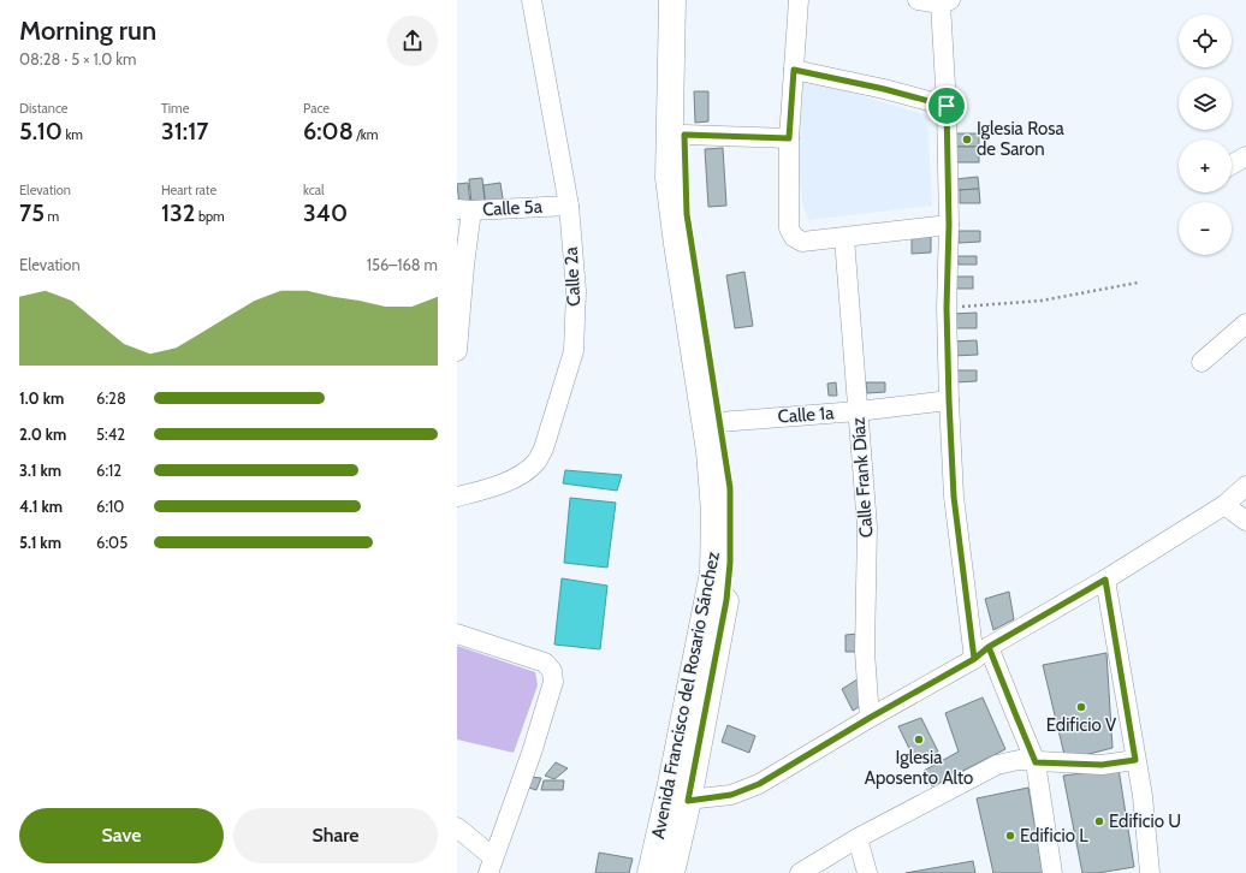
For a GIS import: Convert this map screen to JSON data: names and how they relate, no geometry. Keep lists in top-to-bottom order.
{
  "streets": {
    "main road": ["Avenida Francisco del Rosario Sánchez"],
    "street": [
      "Calle 5a",
      "Calle 2a",
      "Calle 1a",
      "Calle Frank Díaz"
    ]
  },
  "crossings": [
    ["Calle 5a", "Calle 2a"],
    ["Calle 1a", "Calle Frank Díaz"],
    ["Calle 1a", "Avenida Francisco del Rosario Sánchez"]
  ],
  "places": [
    "Iglesia Rosa de Saron",
    "Edificio V",
    "Iglesia Aposento Alto",
    "Edificio U",
    "Edificio L"
  ],
  "page": {
    "heading": ["Morning run", "08:28 · 5 × 1.0 km"],
    "map_buttons": ["+", "−"],
    "stats": [
      ["Distance", "5.10 km"],
      ["Time", "31:17"],
      ["Pace", "6:08 /km"],
      ["Elevation", "75 m"],
      ["Heart rate", "132 bpm"],
      ["kcal", "340"]
    ],
    "chart": ["Elevation", "156–168 m"],
    "list": [
      {
        "name": "1.0 km",
        "note": "6:28"
      },
      {
        "name": "2.0 km",
        "note": "5:42"
      },
      {
        "name": "3.1 km",
        "note": "6:12"
      },
      {
        "name": "4.1 km",
        "note": "6:10"
      },
      {
        "name": "5.1 km",
        "note": "6:05"
      }
    ],
    "buttons": ["Save", "Share"]
  }
}
